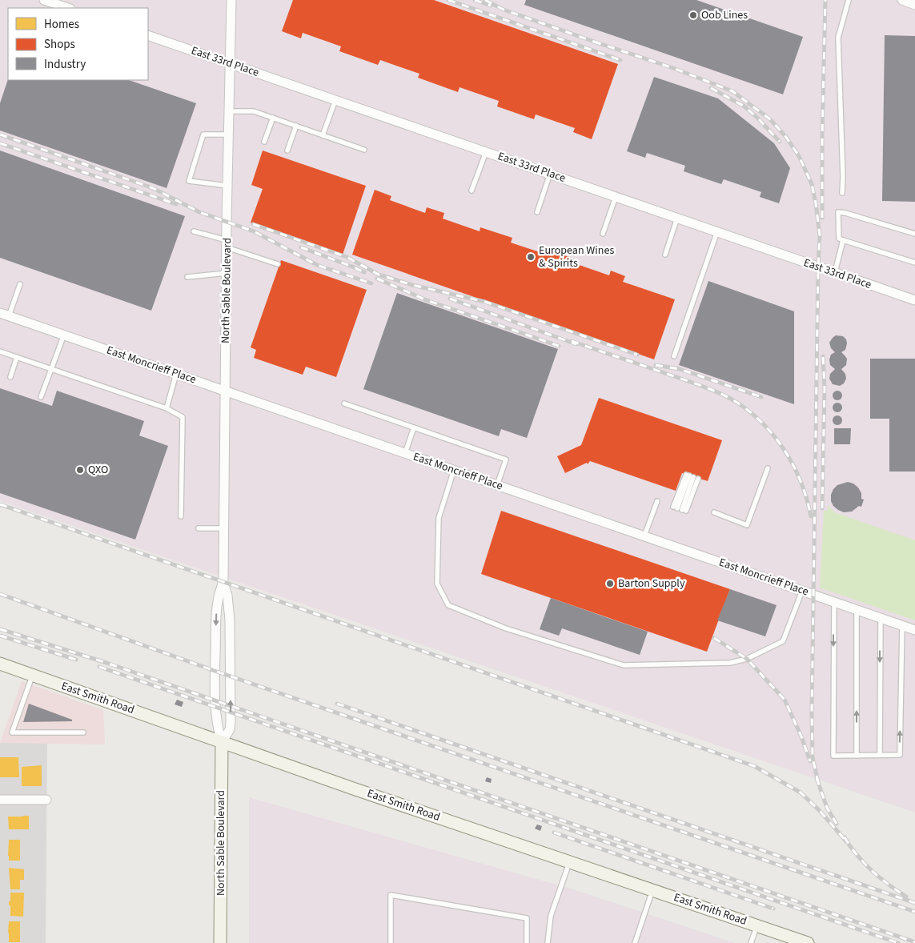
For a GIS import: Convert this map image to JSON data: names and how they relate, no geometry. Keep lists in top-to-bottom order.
{
  "streets": {
    "street": [
      "East 33rd Place",
      "North Sable Boulevard",
      "East Moncrieff Place",
      "East Smith Road"
    ]
  },
  "crossings": [
    ["East 33rd Place", "North Sable Boulevard"],
    ["North Sable Boulevard", "East Moncrieff Place"],
    ["North Sable Boulevard", "East Smith Road"]
  ],
  "places": [
    "Oob Lines",
    "European Wines & Spirits",
    "QXO",
    "Barton Supply"
  ],
  "legend": ["Homes", "Shops", "Industry"]
}
